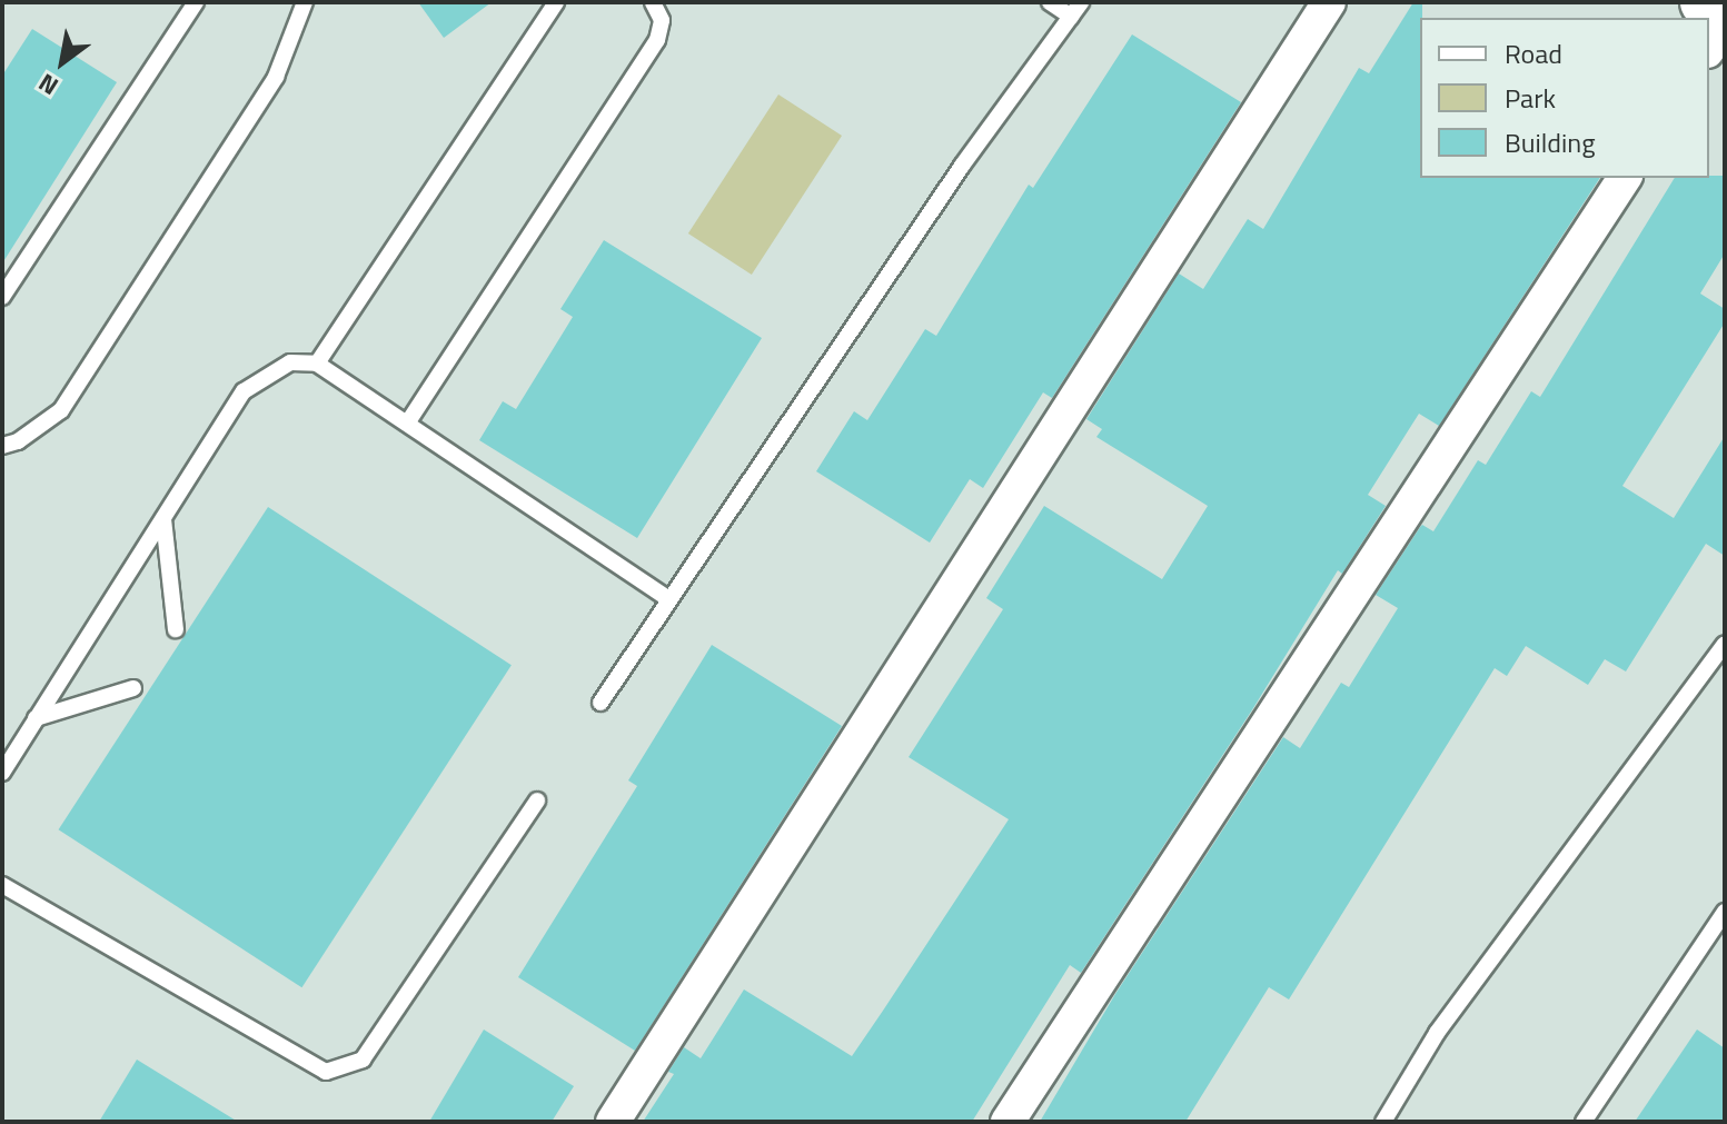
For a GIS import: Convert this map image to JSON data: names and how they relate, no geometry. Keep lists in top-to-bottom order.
{
  "legend": ["Road", "Park", "Building"],
  "north": "bottom left"
}
